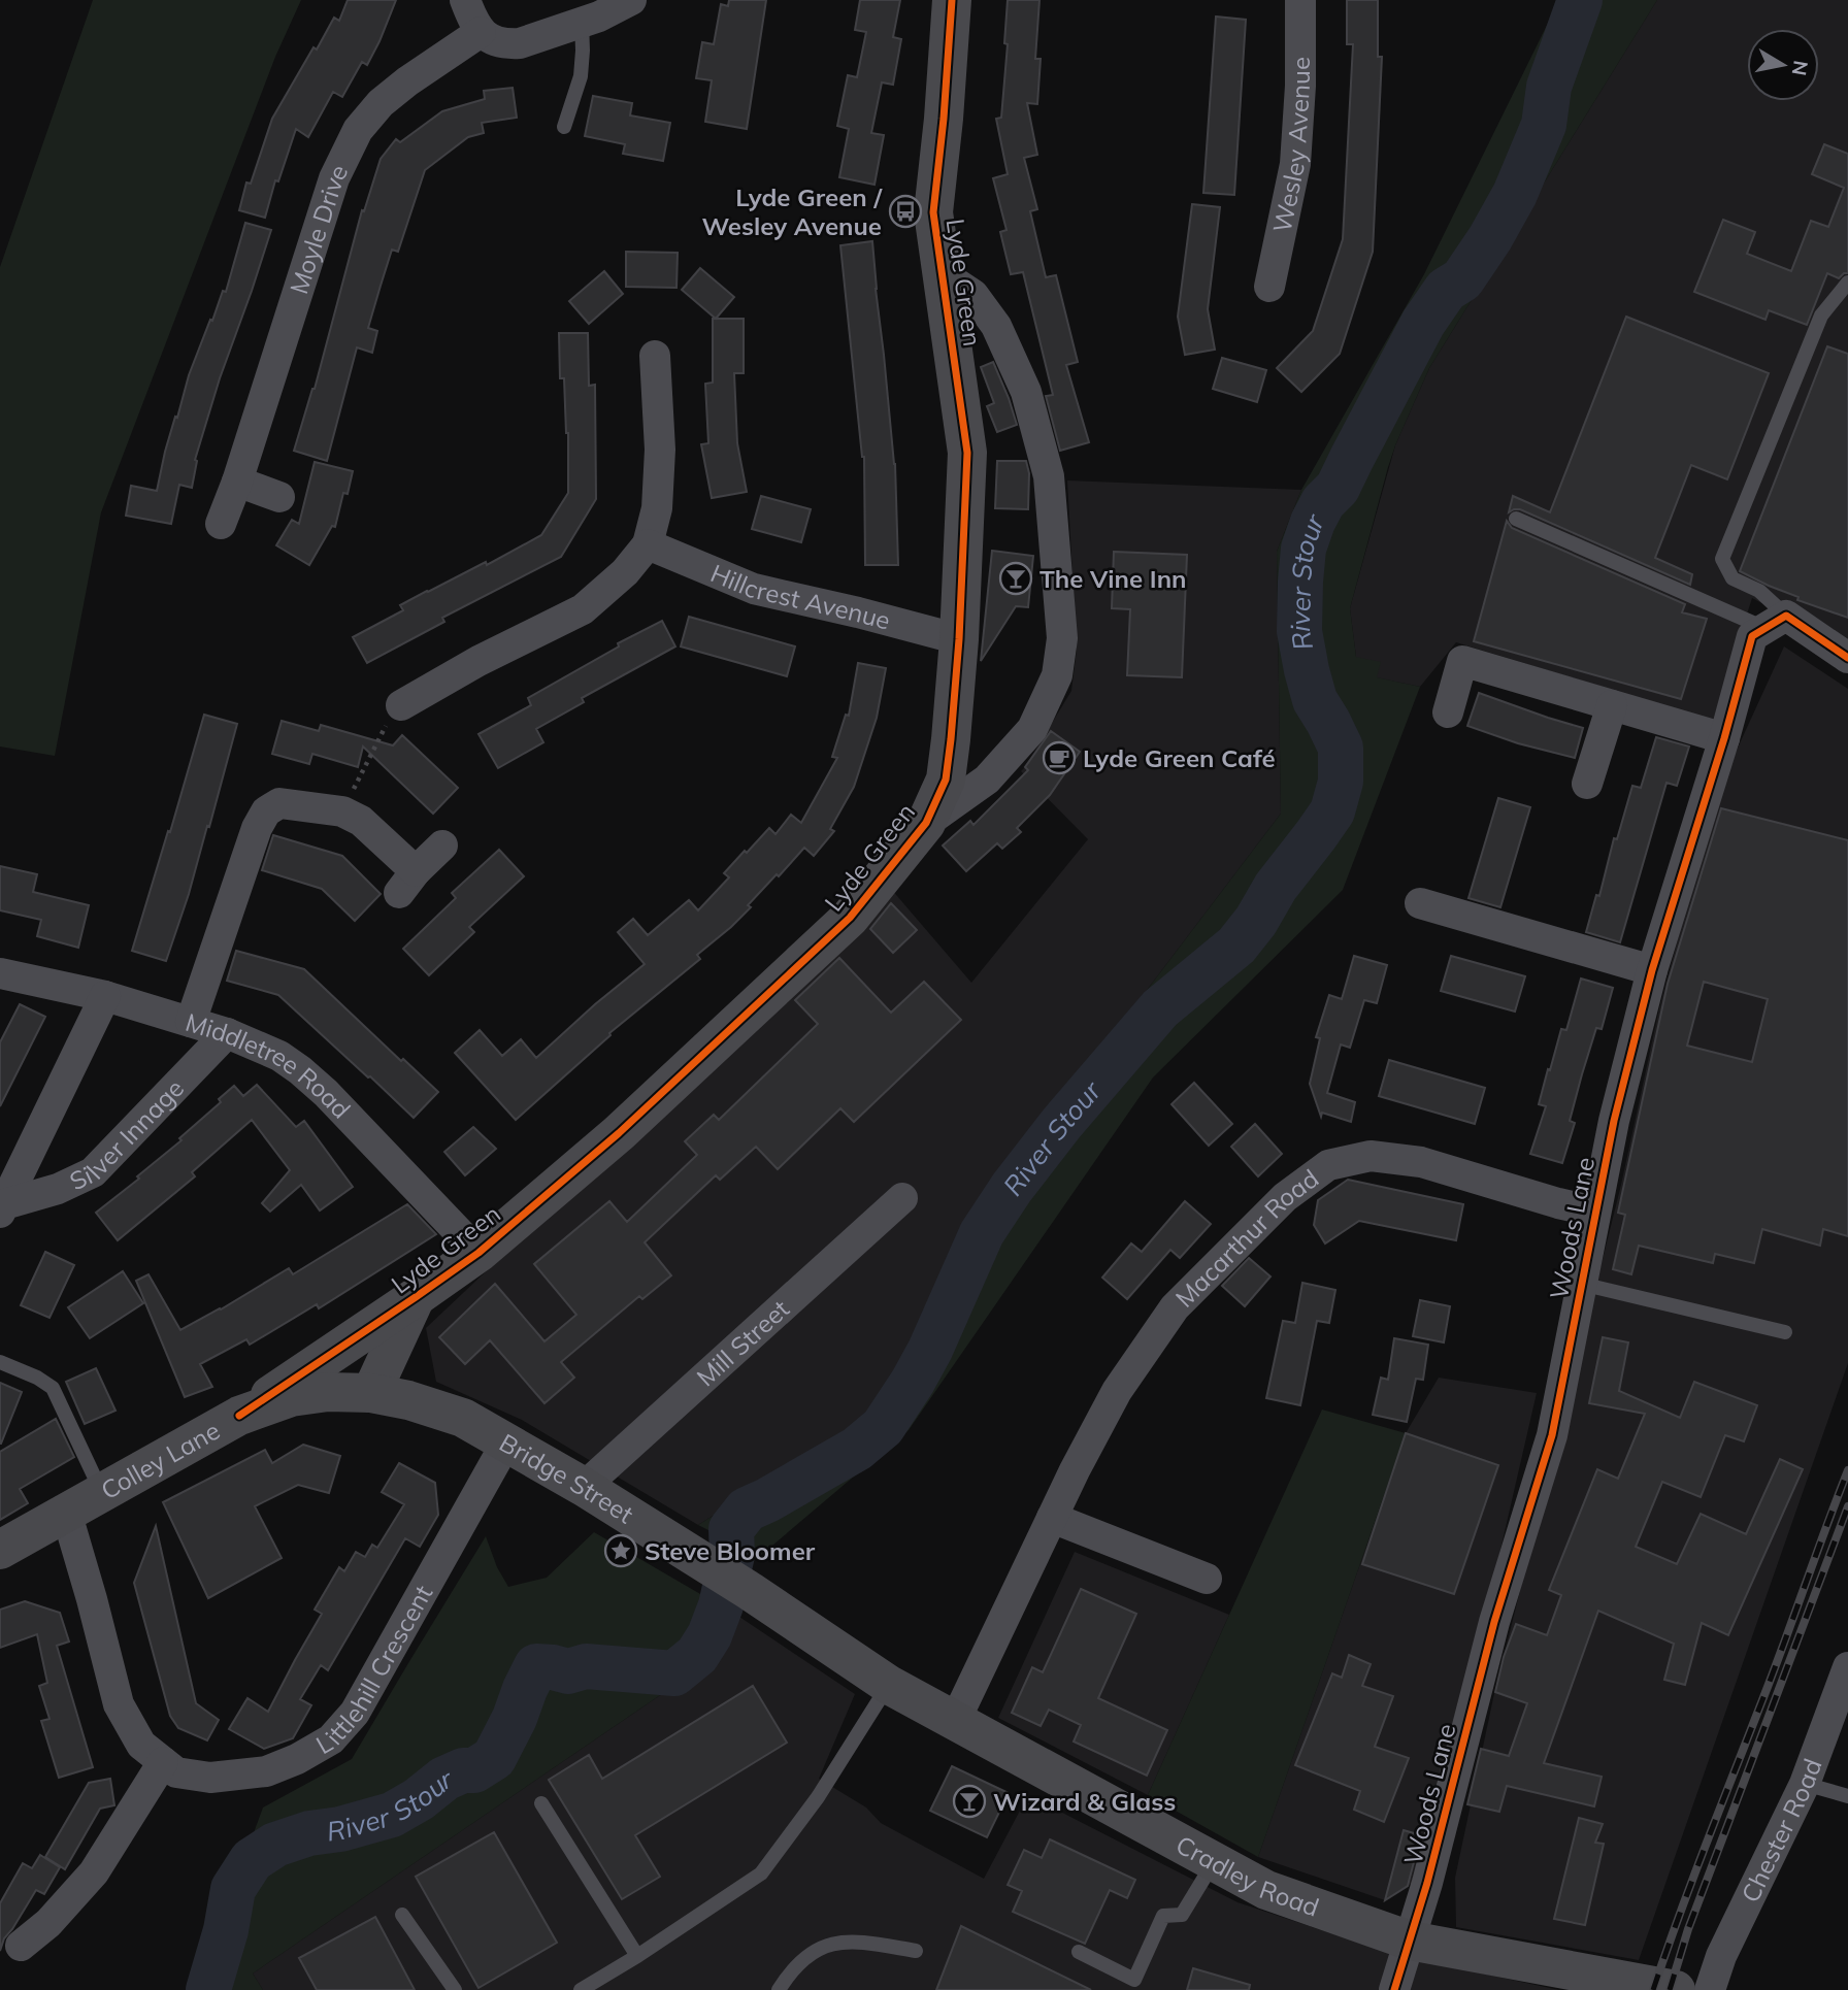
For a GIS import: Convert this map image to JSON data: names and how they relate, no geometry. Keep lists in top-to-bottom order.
{
  "streets": {
    "main road": [
      "Lyde Green",
      "Colley Lane",
      "Bridge Street",
      "Cradley Road"
    ],
    "street": [
      "Wesley Avenue",
      "Moyle Drive",
      "Hillcrest Avenue",
      "Middletree Road",
      "Silver Innage",
      "Woods Lane",
      "Macarthur Road",
      "Mill Street",
      "Littlehill Crescent",
      "Chester Road"
    ]
  },
  "crossings": [
    ["Lyde Green", "Hillcrest Avenue"],
    ["Lyde Green", "Middletree Road"],
    ["Lyde Green", "Colley Lane"],
    ["Lyde Green", "Bridge Street"],
    ["Middletree Road", "Silver Innage"],
    ["Woods Lane", "Macarthur Road"],
    ["Woods Lane", "Cradley Road"],
    ["Macarthur Road", "Cradley Road"],
    ["Mill Street", "Bridge Street"],
    ["Colley Lane", "Bridge Street"],
    ["Colley Lane", "Littlehill Crescent"],
    ["Bridge Street", "Littlehill Crescent"],
    ["Bridge Street", "Cradley Road"]
  ],
  "water": ["River Stour"],
  "places": {
    "bus stop": ["Lyde Green / Wesley Avenue"],
    "bar": ["The Vine Inn", "Wizard & Glass"],
    "cafe": ["Lyde Green Café"],
    "place": ["Steve Bloomer"]
  },
  "north": "right"
}
